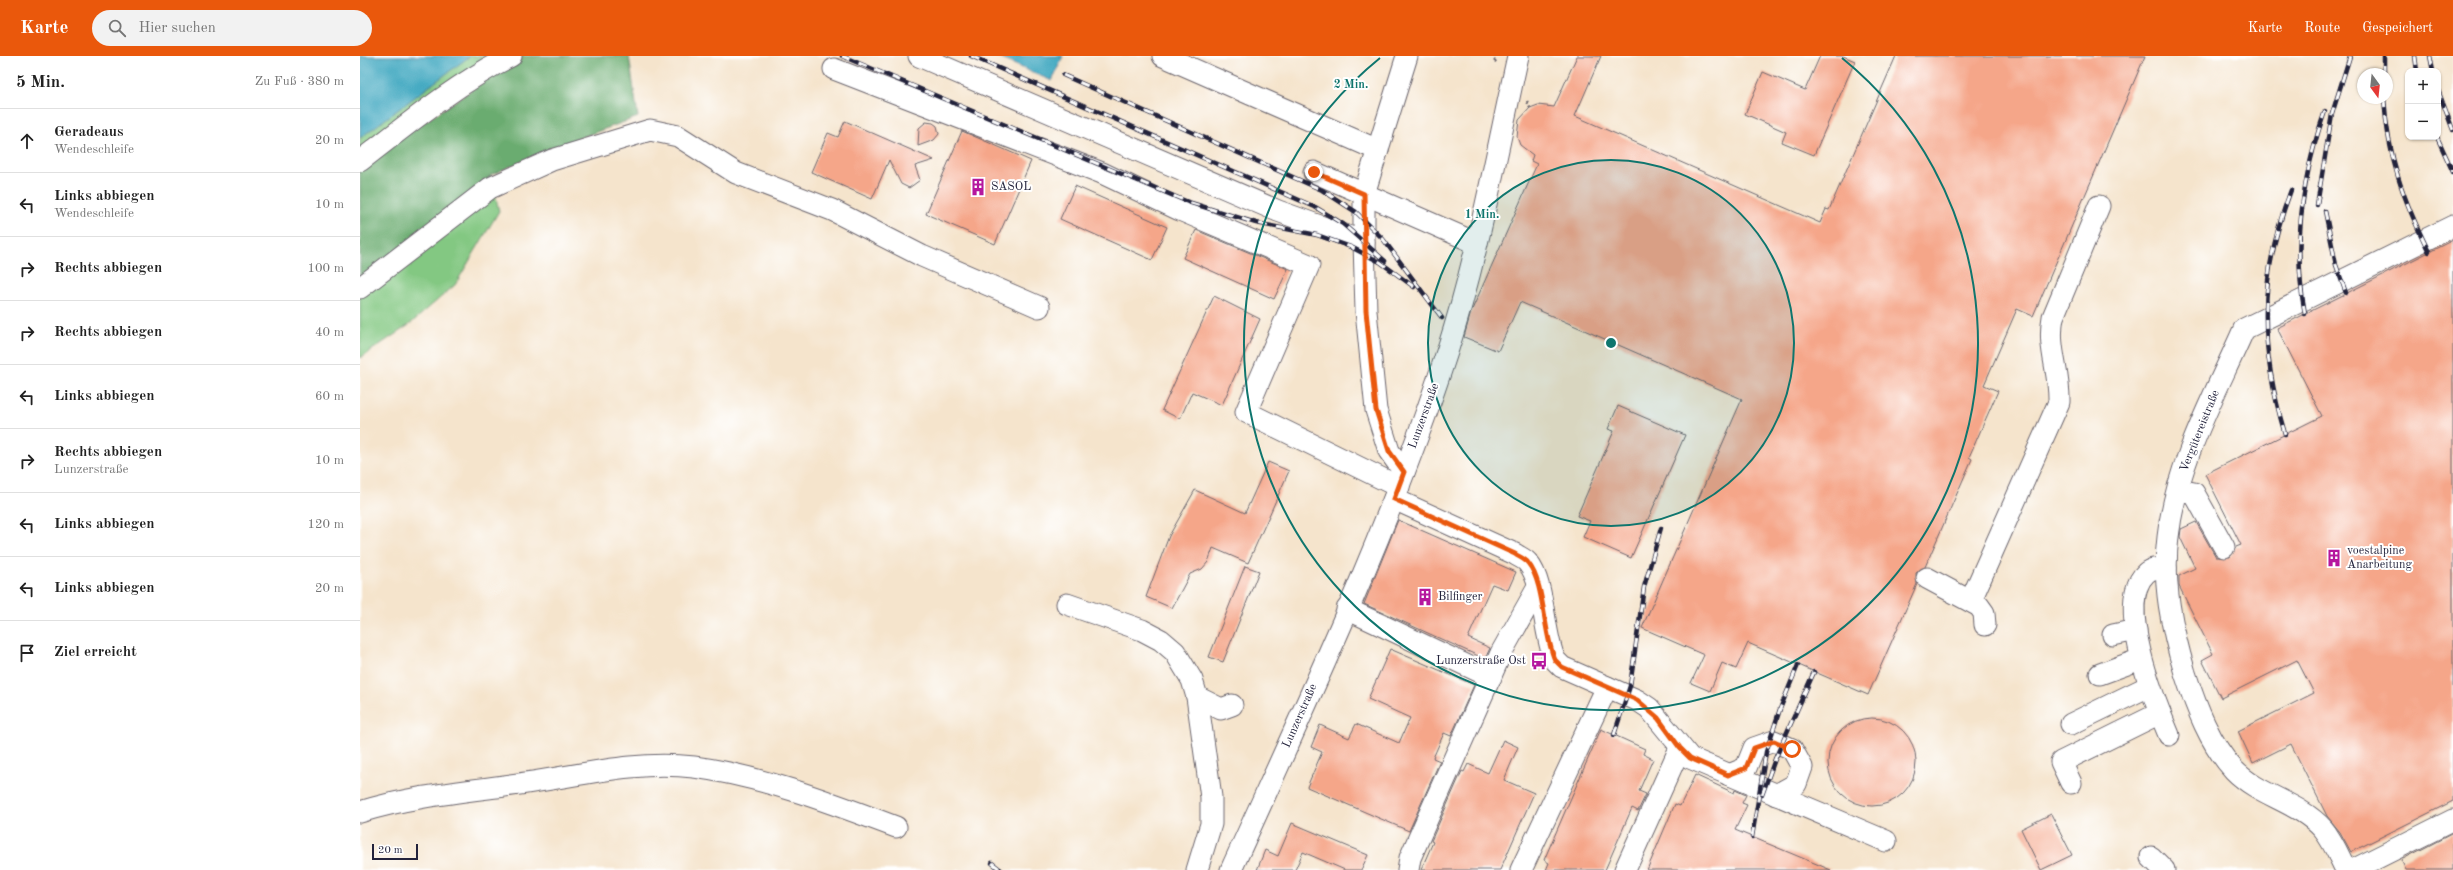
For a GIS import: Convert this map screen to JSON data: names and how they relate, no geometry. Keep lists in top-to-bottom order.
{
  "streets": {
    "street": ["Lunzerstraße", "Vergütereistraße"]
  },
  "places": {
    "building": ["SASOL", "voestalpine Anarbeitung", "Bilfinger"],
    "bus stop": ["Lunzerstraße Ost"]
  },
  "scale_bar": "20 m",
  "north": "bottom",
  "page": {
    "header": "Karte",
    "search": "Hier suchen",
    "nav": ["Karte", "Route", "Gespeichert"],
    "heading": ["5 Min.", "Zu Fuß · 380 m"],
    "map_buttons": ["+", "−"],
    "list": [
      ["Geradeaus", "Wendeschleife", "20 m"],
      ["Links abbiegen", "Wendeschleife", "10 m"],
      ["Rechts abbiegen", "100 m"],
      ["Rechts abbiegen", "40 m"],
      ["Links abbiegen", "60 m"],
      ["Rechts abbiegen", "Lunzerstraße", "10 m"],
      ["Links abbiegen", "120 m"],
      ["Links abbiegen", "20 m"],
      "Ziel erreicht"
    ],
    "scale": "20 m"
  },
  "rings": ["2 Min.", "1 Min."]
}
